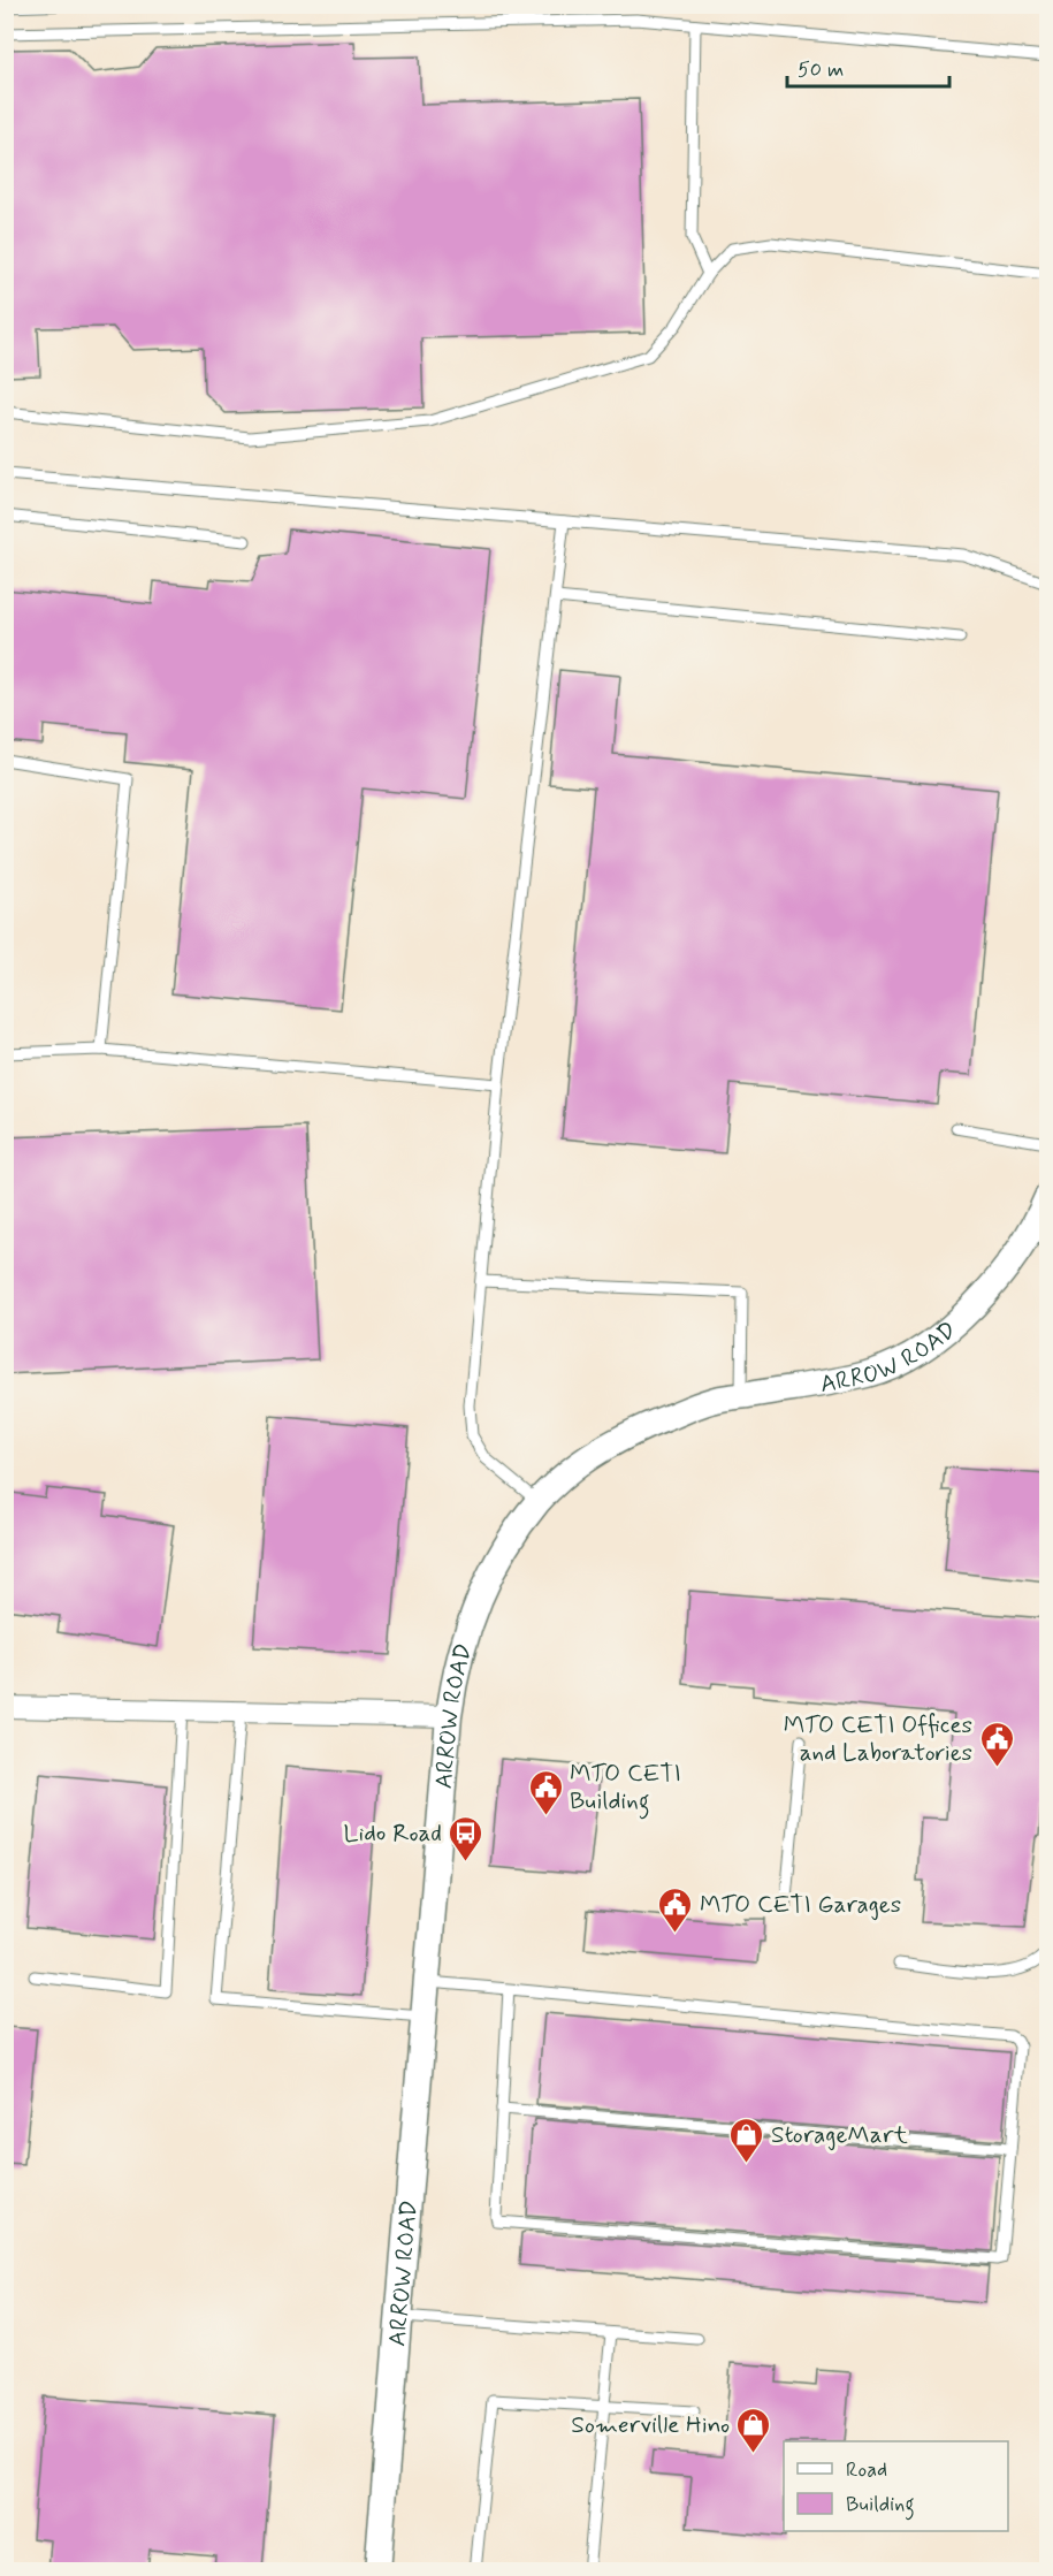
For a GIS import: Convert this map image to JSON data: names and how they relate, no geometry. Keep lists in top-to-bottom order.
{
  "streets": {
    "street": ["ARROW ROAD"]
  },
  "places": {
    "public building": ["MTO CETI Offices and Laboratories", "MTO CETI Building", "MTO CETI Garages"],
    "bus stop": ["Lido Road"],
    "shop": ["StorageMart", "Somerville Hino"]
  },
  "legend": ["Road", "Building"],
  "scale_bar": "50 m"
}
